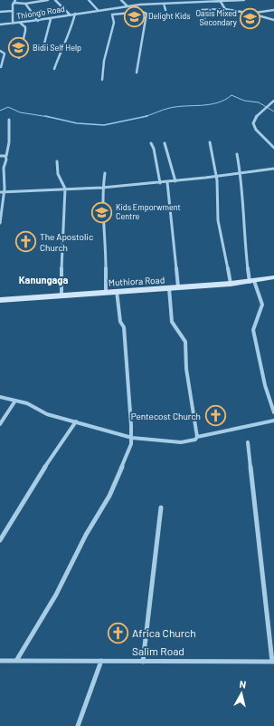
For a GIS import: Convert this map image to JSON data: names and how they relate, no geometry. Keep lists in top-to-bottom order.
{
  "streets": {
    "street": ["Thiong'o Road", "Muthiora Road", "Salim Road"]
  },
  "districts": ["Kanungaga"],
  "places": {
    "school or university": [
      "Delight Kids",
      "Oasis Mixed Secondary",
      "Bidii Self Help",
      "Kids Emporwment Centre"
    ],
    "church": ["The Apostolic Church", "Pentecost Church", "Africa Church"]
  },
  "north": "top"
}
